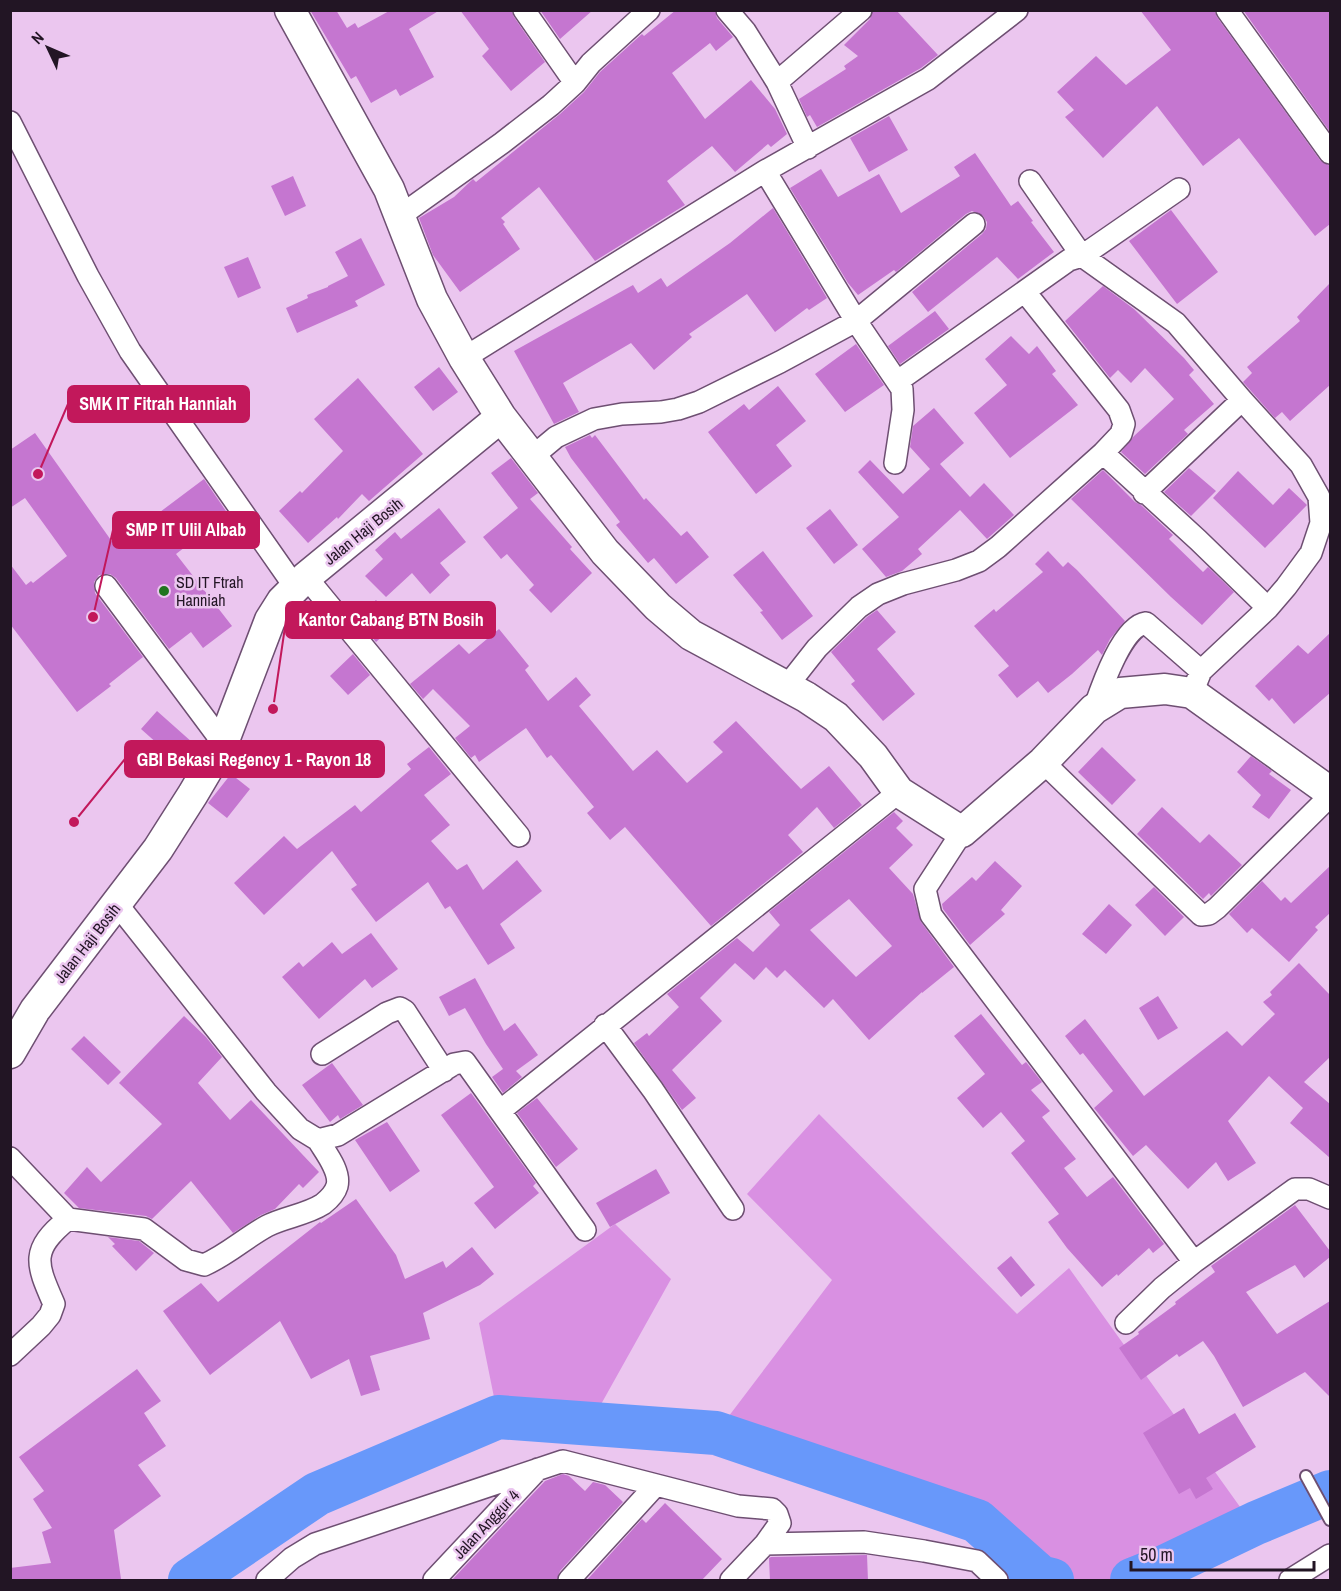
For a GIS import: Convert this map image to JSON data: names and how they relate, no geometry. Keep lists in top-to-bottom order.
{
  "streets": {
    "main road": ["Jalan Haji Bosih"],
    "street": ["Jalan Anggur 4"]
  },
  "places": [
    "SMK IT Fitrah Hanniah",
    "SD IT Ftrah Hanniah",
    "SMP IT Ulil Albab",
    "Kantor Cabang BTN Bosih",
    "GBI Bekasi Regency 1 - Rayon 18"
  ],
  "scale_bar": "50 m",
  "north": "top left"
}
